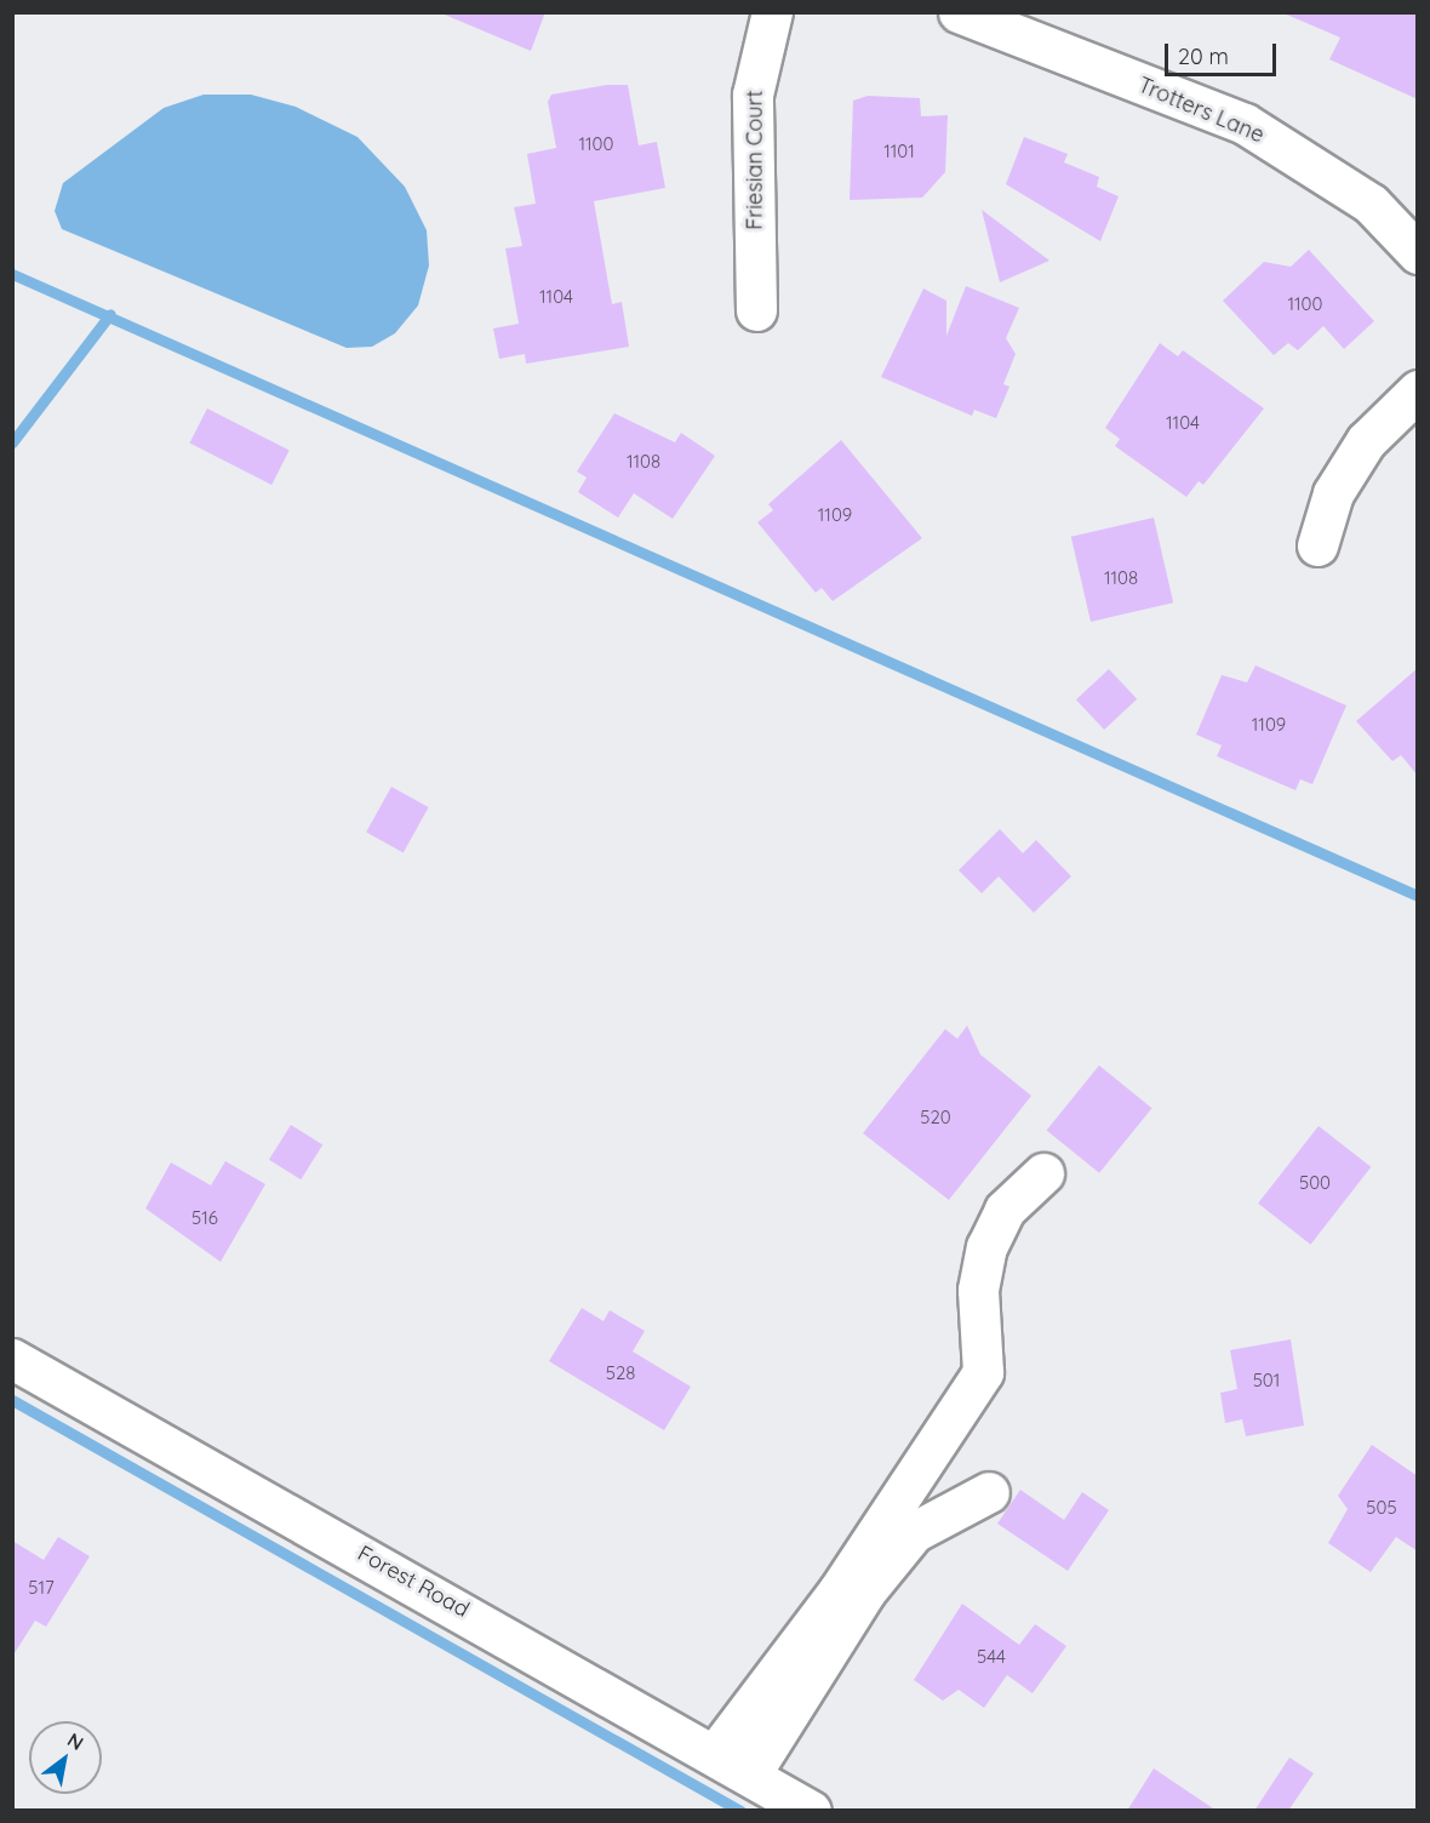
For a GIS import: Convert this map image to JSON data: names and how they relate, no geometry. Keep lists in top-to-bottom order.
{
  "streets": {
    "street": ["Trotters Lane", "Friesian Court", "Forest Road"]
  },
  "house_numbers": [
    "1100",
    "1101",
    "1104",
    "1100",
    "1104",
    "1108",
    "1109",
    "1108",
    "1109",
    "520",
    "500",
    "516",
    "528",
    "501",
    "505",
    "517",
    "544"
  ],
  "scale_bar": "20 m",
  "north": "top right"
}
